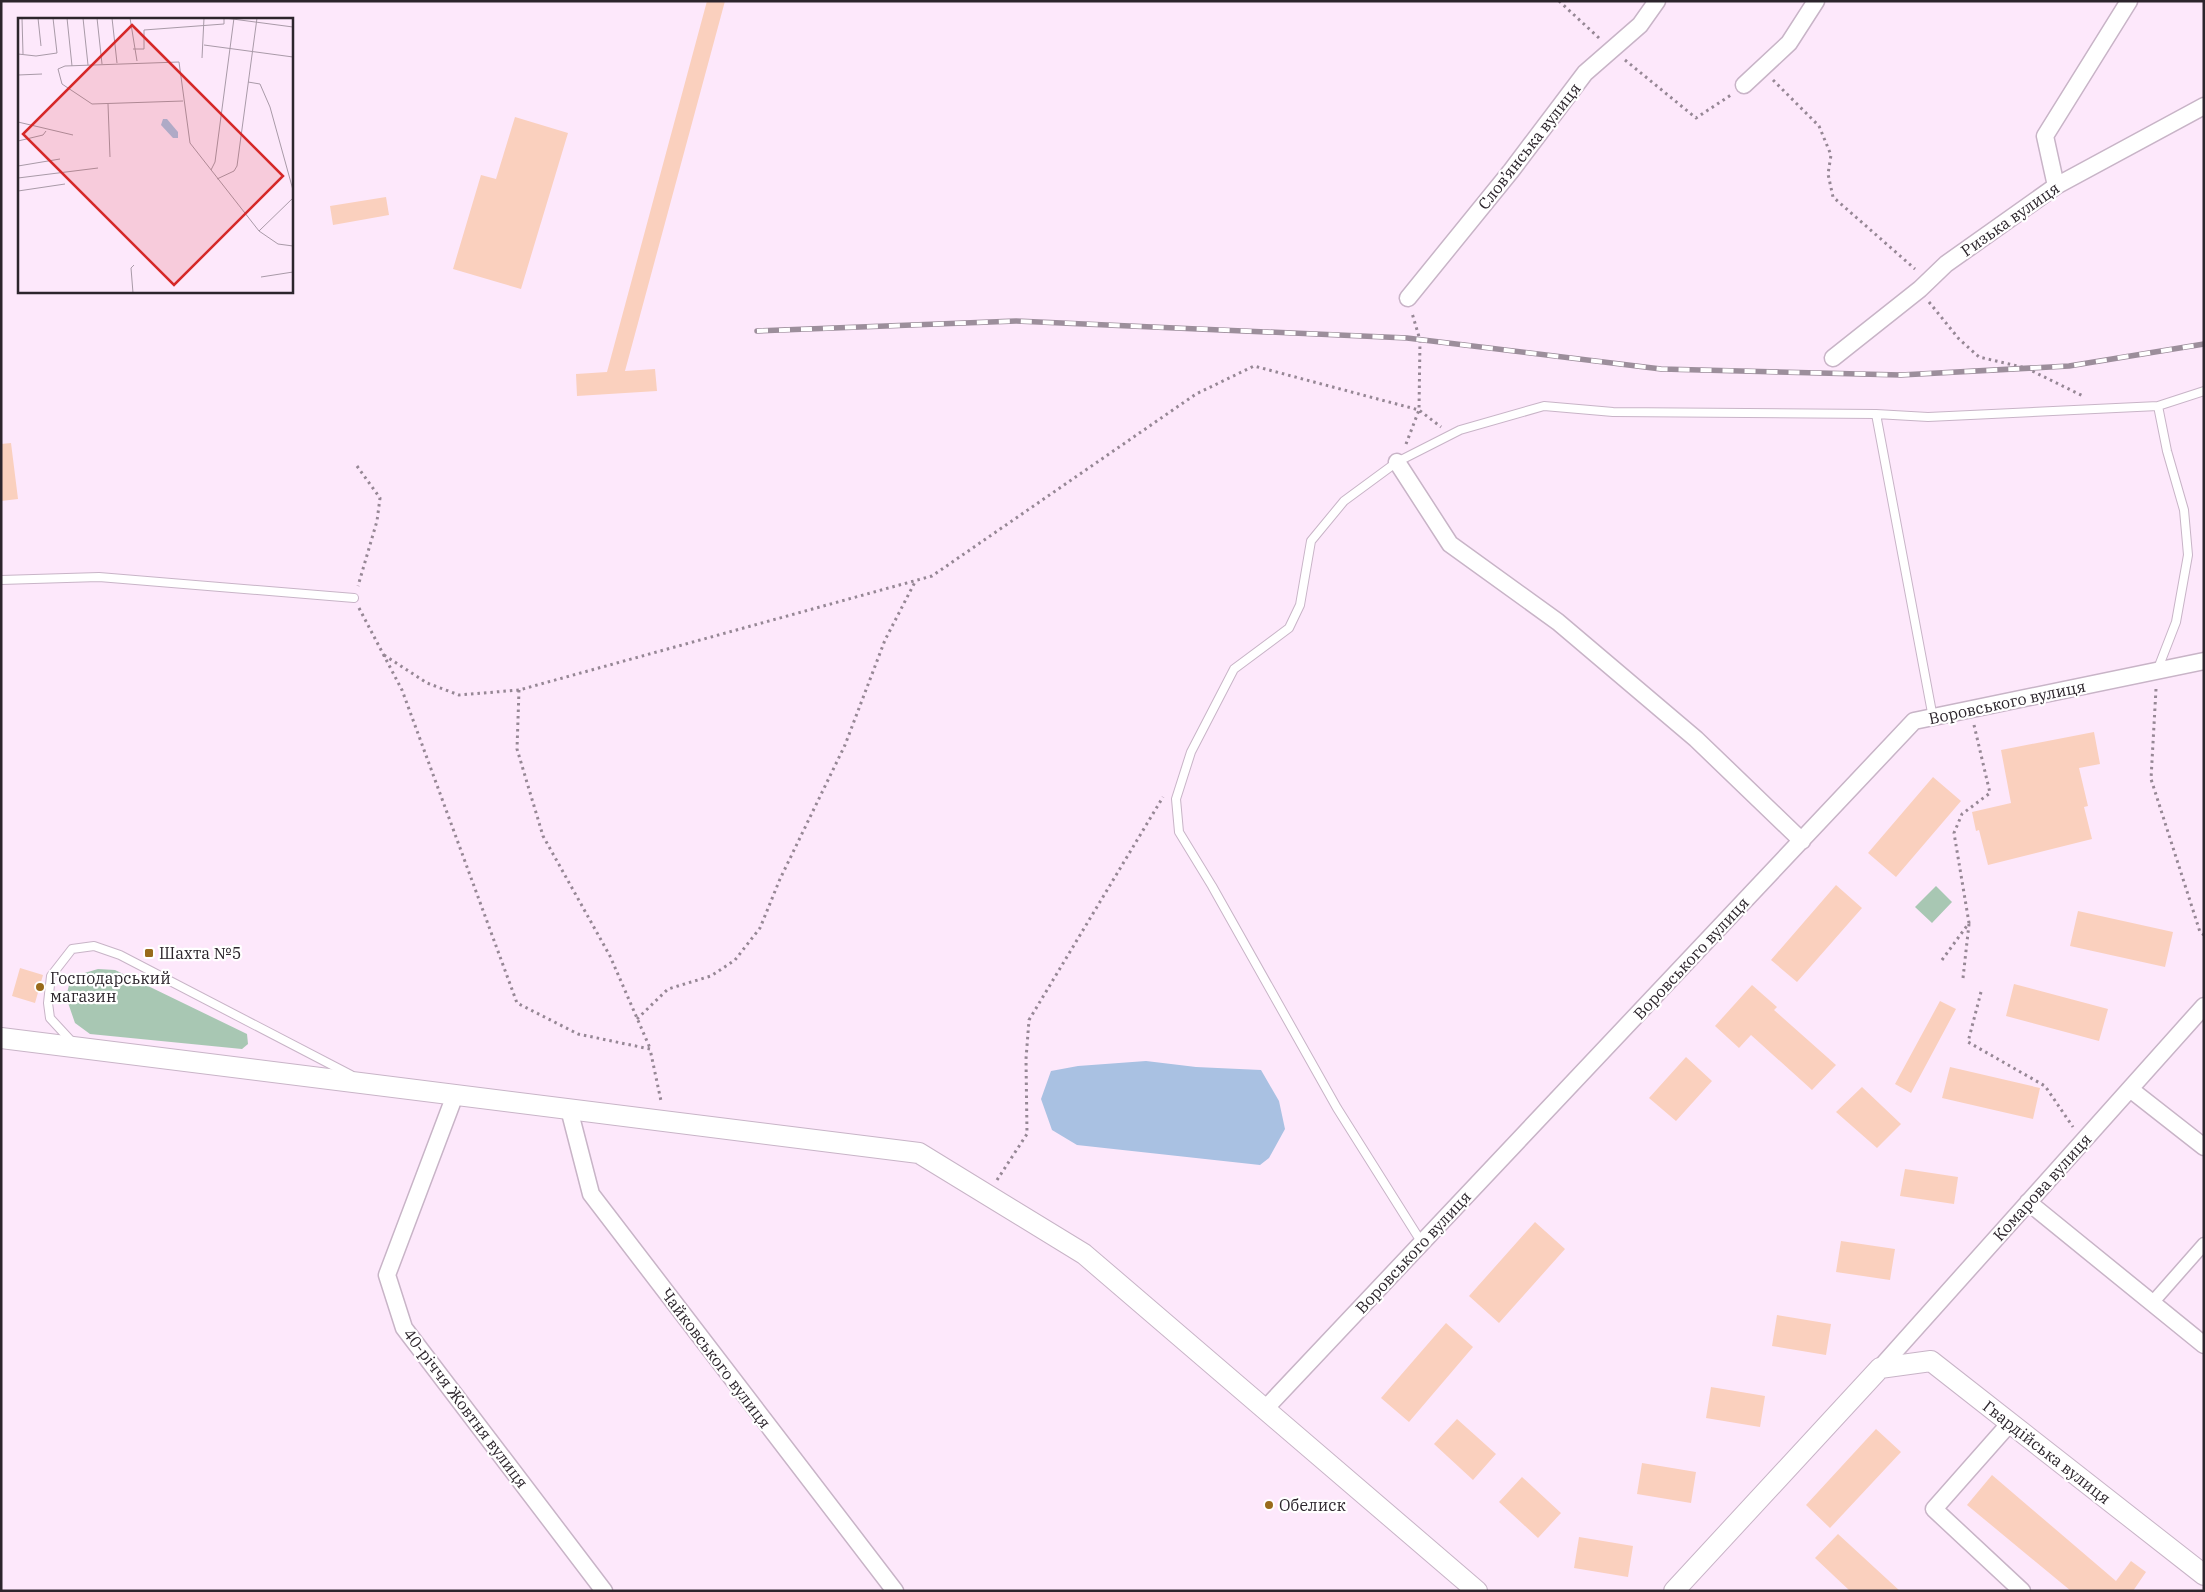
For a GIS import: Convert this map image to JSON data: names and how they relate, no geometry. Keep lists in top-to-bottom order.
{
  "streets": {
    "street": [
      "Слов’янська вулиця",
      "Ризька вулиця",
      "Воровського вулиця",
      "Комарова вулиця",
      "Чайковського вулиця",
      "40-річчя Жовтня вулиця",
      "Гвардійська вулиця"
    ]
  },
  "crossings": [
    ["Комарова вулиця", "Гвардійська вулиця"]
  ],
  "places": {
    "transit": ["Шахта №5"],
    "other": ["Господарський магазин", "Обелиск"]
  }
}
